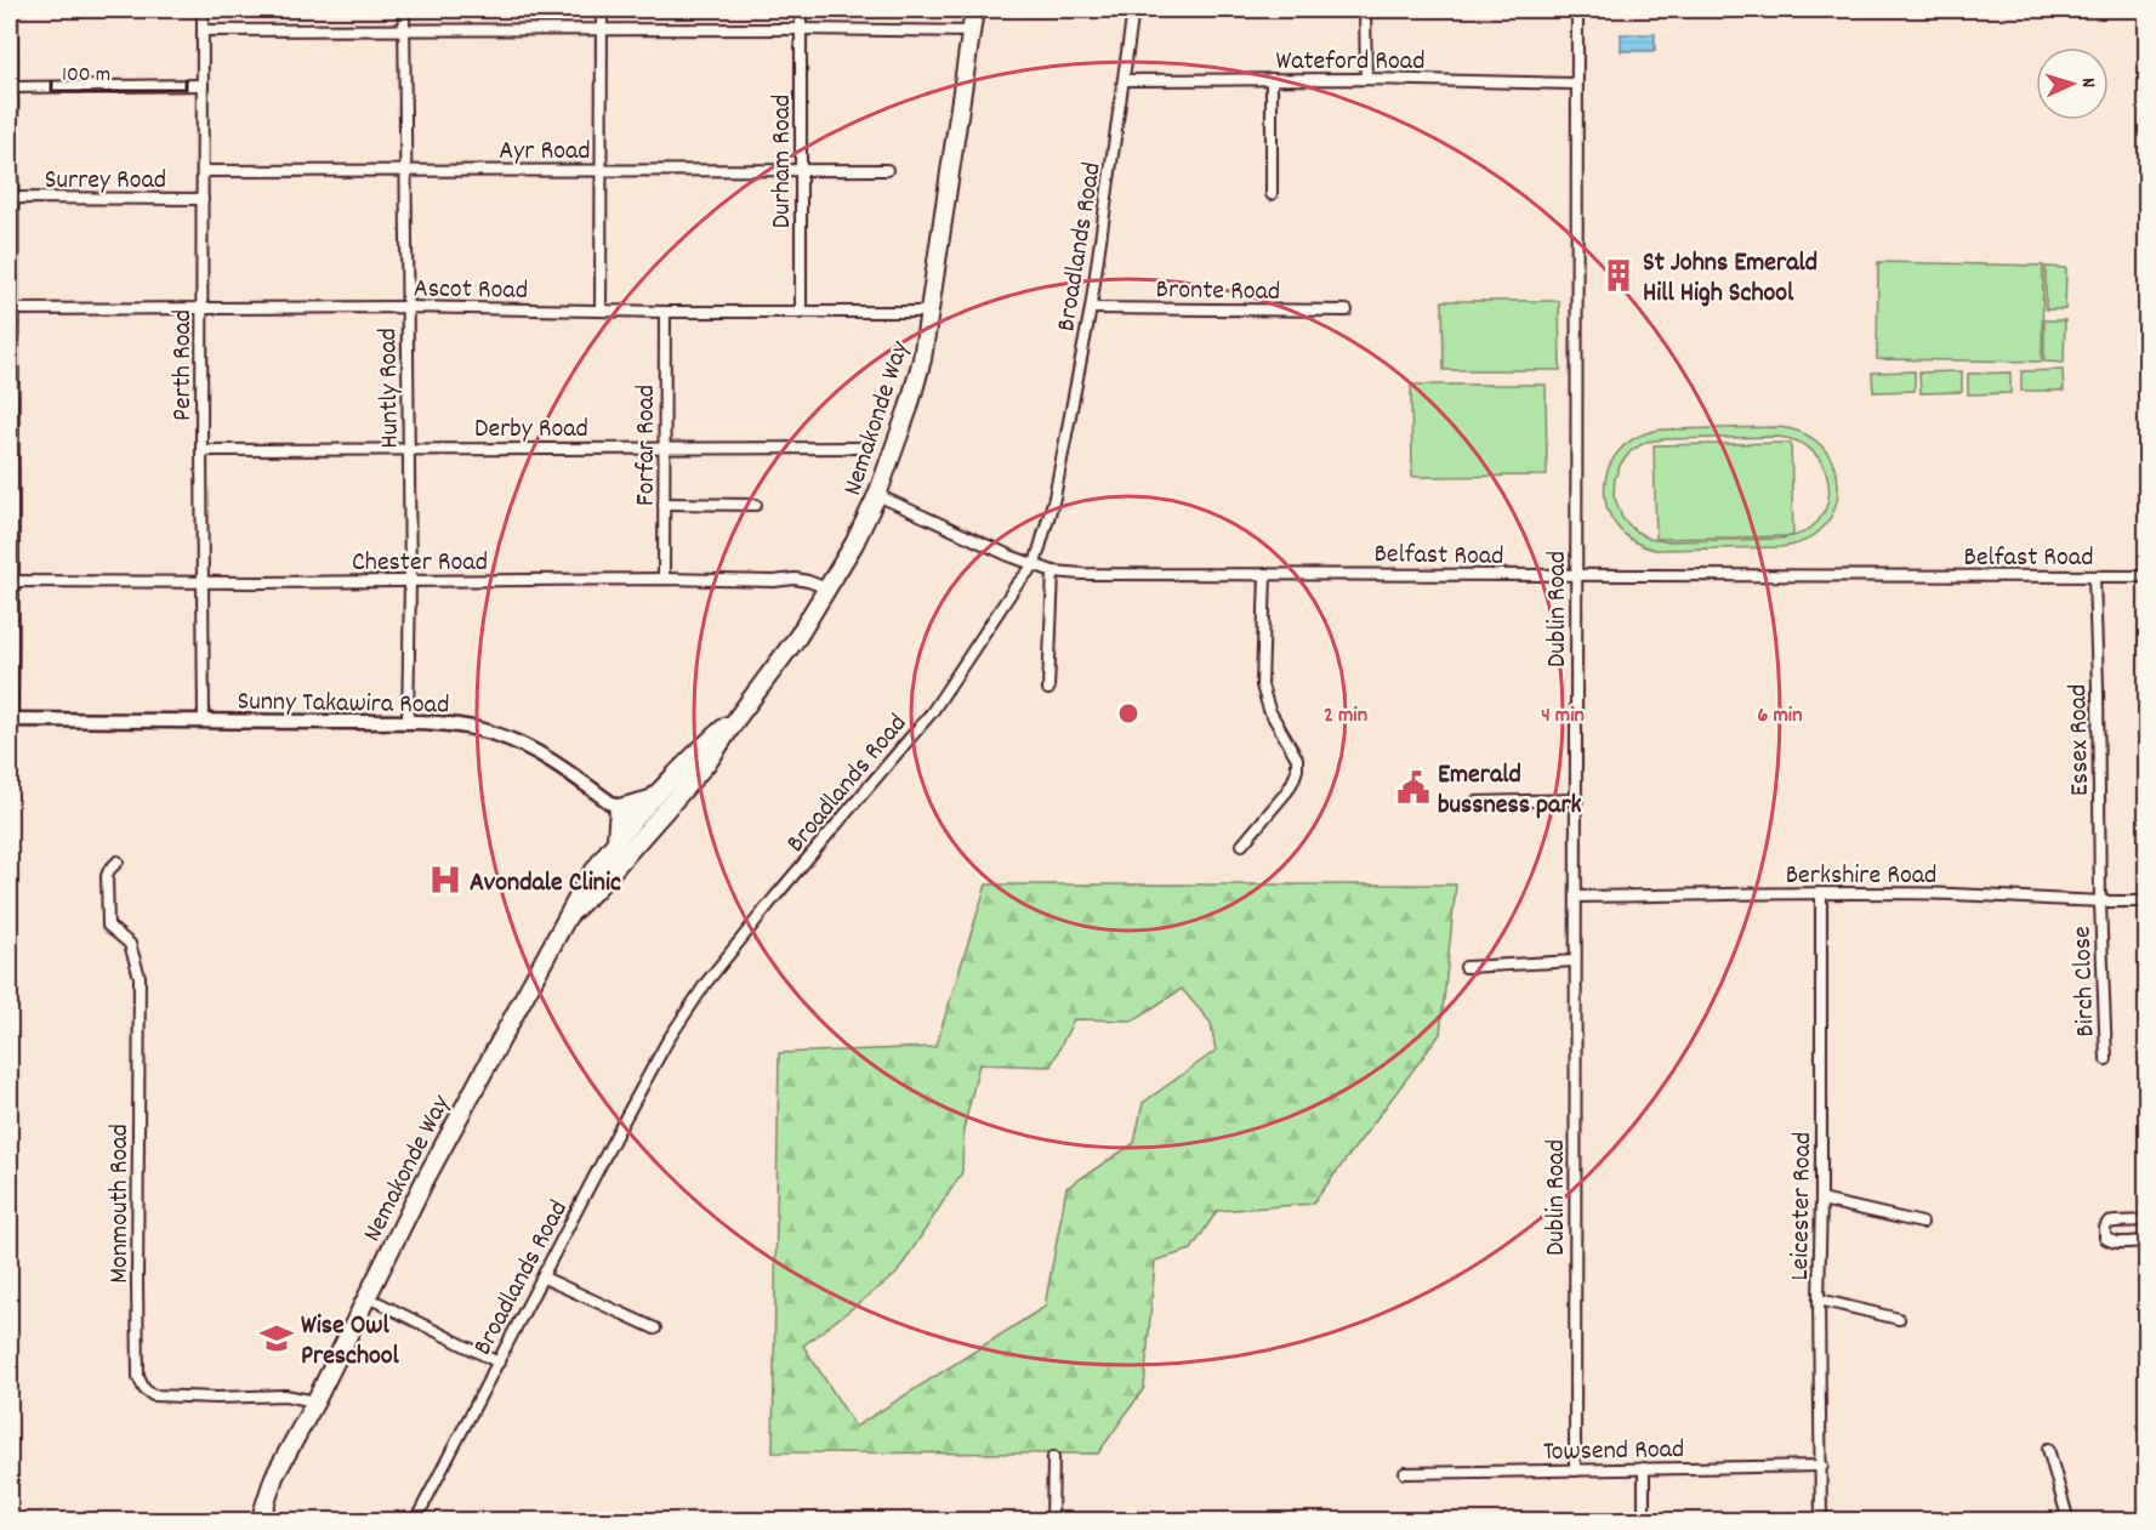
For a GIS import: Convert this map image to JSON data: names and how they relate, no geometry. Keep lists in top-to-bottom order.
{
  "streets": {
    "highway": ["Nemakonde Way"],
    "main road": ["Sunny Takawira Road"],
    "street": [
      "Wateford Road",
      "Ayr Road",
      "Durham Road",
      "Surrey Road",
      "Broadlands Road",
      "Ascot Road",
      "Bronte Road",
      "Perth Road",
      "Huntly Road",
      "Derby Road",
      "Forfar Road",
      "Belfast Road",
      "Chester Road",
      "Dublin Road",
      "Essex Road",
      "Berkshire Road",
      "Birch Close",
      "Monmouth Road",
      "Leicester Road",
      "Towsend Road"
    ]
  },
  "crossings": [
    ["Wateford Road", "Broadlands Road"],
    ["Wateford Road", "Dublin Road"],
    ["Ayr Road", "Durham Road"],
    ["Ayr Road", "Perth Road"],
    ["Ayr Road", "Huntly Road"],
    ["Durham Road", "Ascot Road"],
    ["Surrey Road", "Perth Road"],
    ["Broadlands Road", "Bronte Road"],
    ["Broadlands Road", "Belfast Road"],
    ["Ascot Road", "Perth Road"],
    ["Ascot Road", "Huntly Road"],
    ["Ascot Road", "Nemakonde Way"],
    ["Ascot Road", "Forfar Road"],
    ["Perth Road", "Derby Road"],
    ["Perth Road", "Chester Road"],
    ["Perth Road", "Sunny Takawira Road"],
    ["Huntly Road", "Derby Road"],
    ["Huntly Road", "Chester Road"],
    ["Huntly Road", "Sunny Takawira Road"],
    ["Nemakonde Way", "Belfast Road"],
    ["Nemakonde Way", "Chester Road"],
    ["Nemakonde Way", "Sunny Takawira Road"],
    ["Nemakonde Way", "Monmouth Road"],
    ["Derby Road", "Forfar Road"],
    ["Forfar Road", "Chester Road"],
    ["Belfast Road", "Dublin Road"],
    ["Belfast Road", "Essex Road"],
    ["Dublin Road", "Berkshire Road"],
    ["Dublin Road", "Towsend Road"],
    ["Essex Road", "Berkshire Road"],
    ["Essex Road", "Birch Close"],
    ["Berkshire Road", "Birch Close"],
    ["Berkshire Road", "Leicester Road"],
    ["Leicester Road", "Towsend Road"]
  ],
  "places": {
    "building": ["St Johns Emerald Hill High School"],
    "public building": ["Emerald bussness park"],
    "hospital": ["Avondale Clinic"],
    "school or university": ["Wise Owl Preschool"]
  },
  "scale_bar": "100 m",
  "north": "right",
  "rings": ["2 min", "4 min", "6 min"]
}
